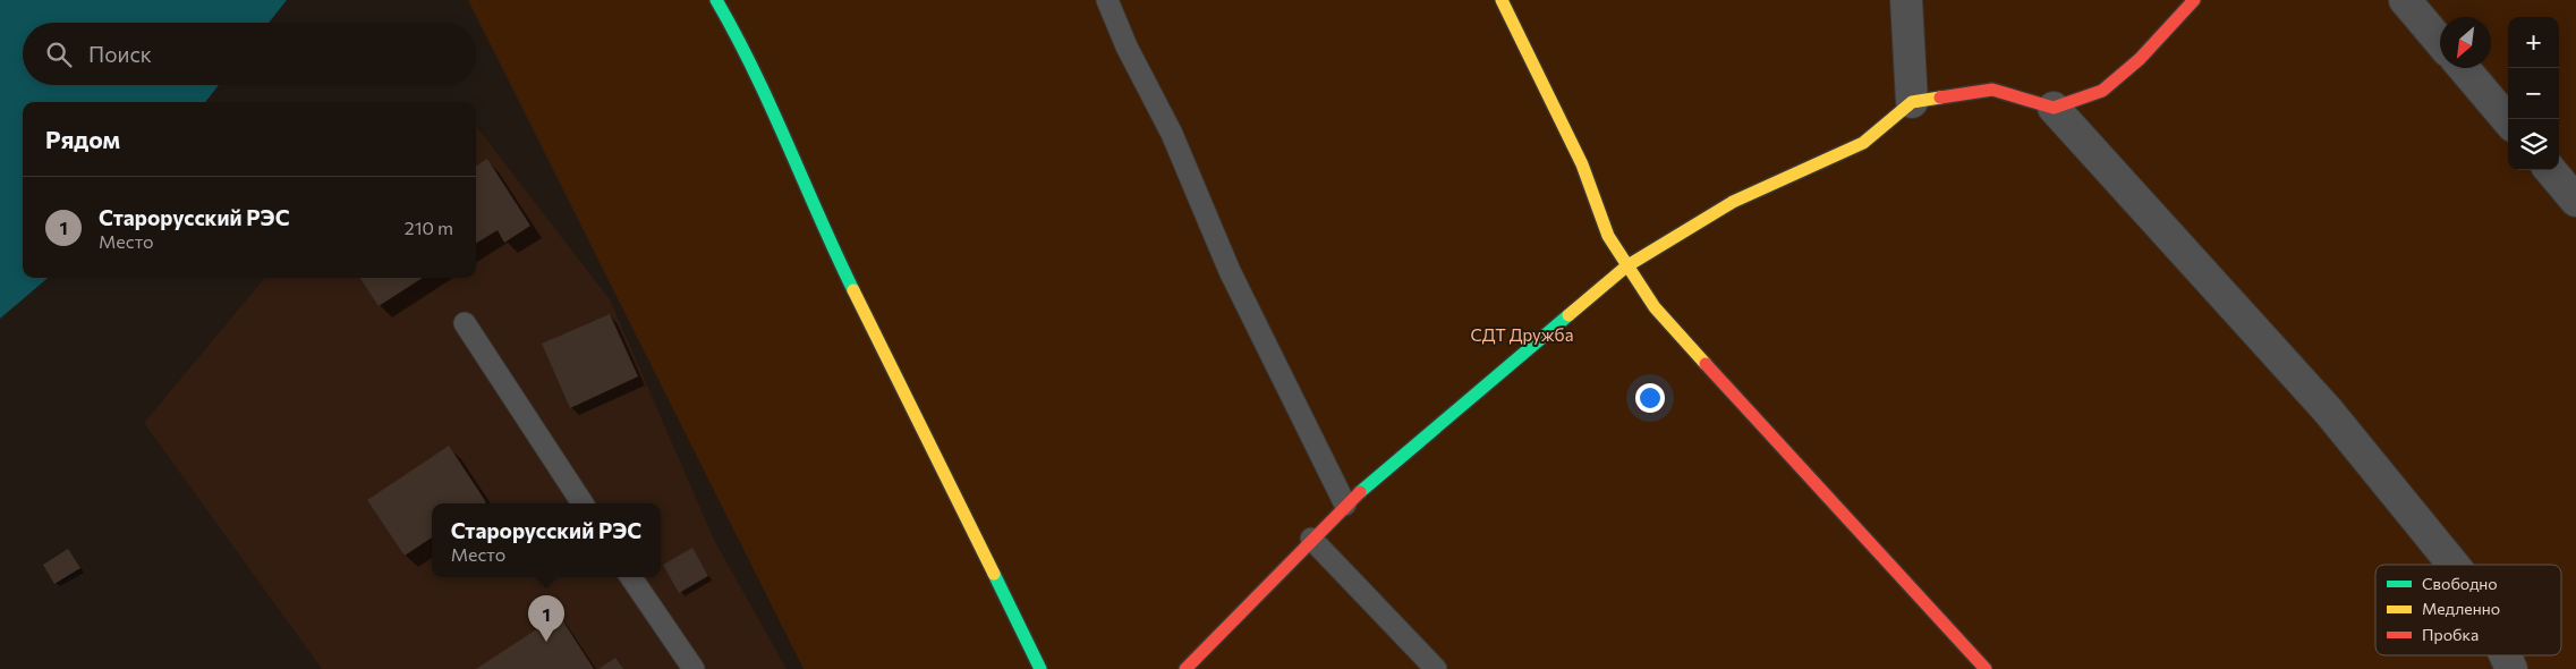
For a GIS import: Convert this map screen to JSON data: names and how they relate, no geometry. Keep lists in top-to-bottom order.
{
  "parks": ["СДТ Дружба"],
  "legend": ["Свободно", "Медленно", "Пробка"],
  "north": "bottom left",
  "page": {
    "map_buttons": ["+", "−"],
    "search": "Поиск",
    "heading": "Рядом",
    "list": [
      {
        "mark": "1",
        "name": "Старорусский РЭС",
        "note": "Место",
        "value": "210 m"
      }
    ],
    "popup": ["Старорусский РЭС", "Место"],
    "pins": "1"
  }
}
